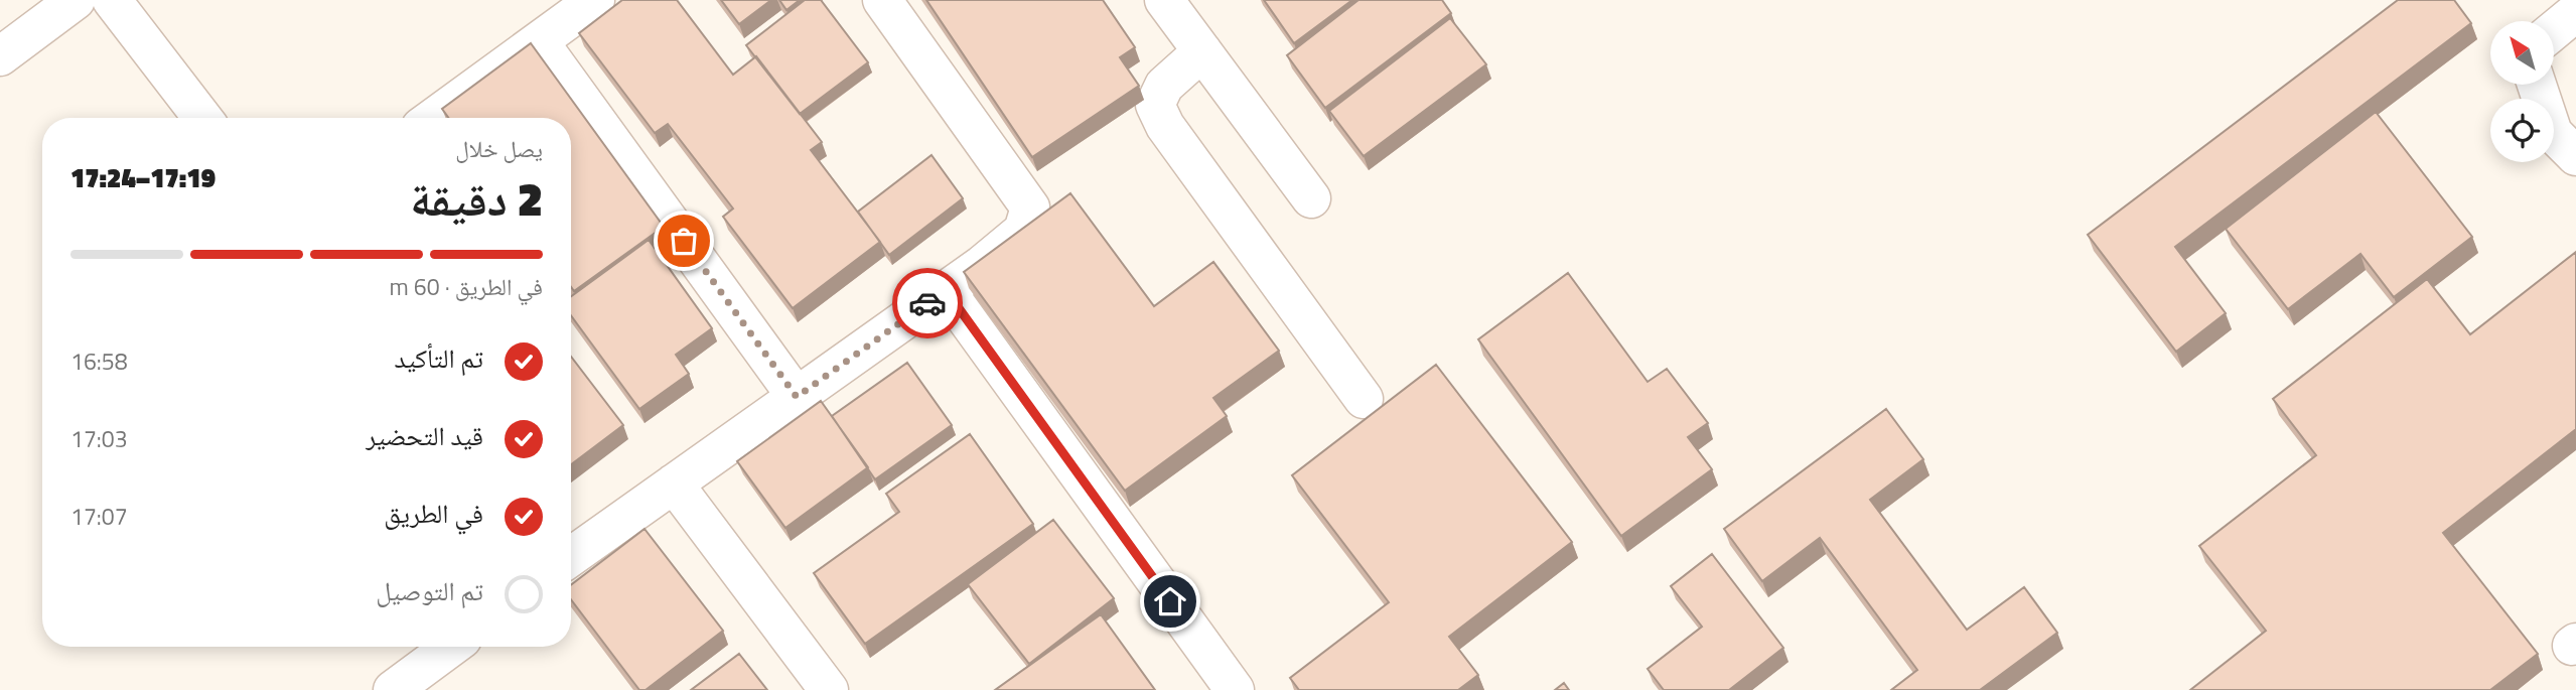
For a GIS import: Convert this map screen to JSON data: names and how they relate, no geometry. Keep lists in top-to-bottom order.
{
  "north": "top left",
  "page": {
    "heading": ["2 دقيقة", "يصل خلال", "17:19–17:24"],
    "bar": "في الطريق · 60 m",
    "list": [
      ["تم التأكيد", "16:58"],
      ["قيد التحضير", "17:03"],
      ["في الطريق", "17:07"],
      "تم التوصيل"
    ]
  }
}
